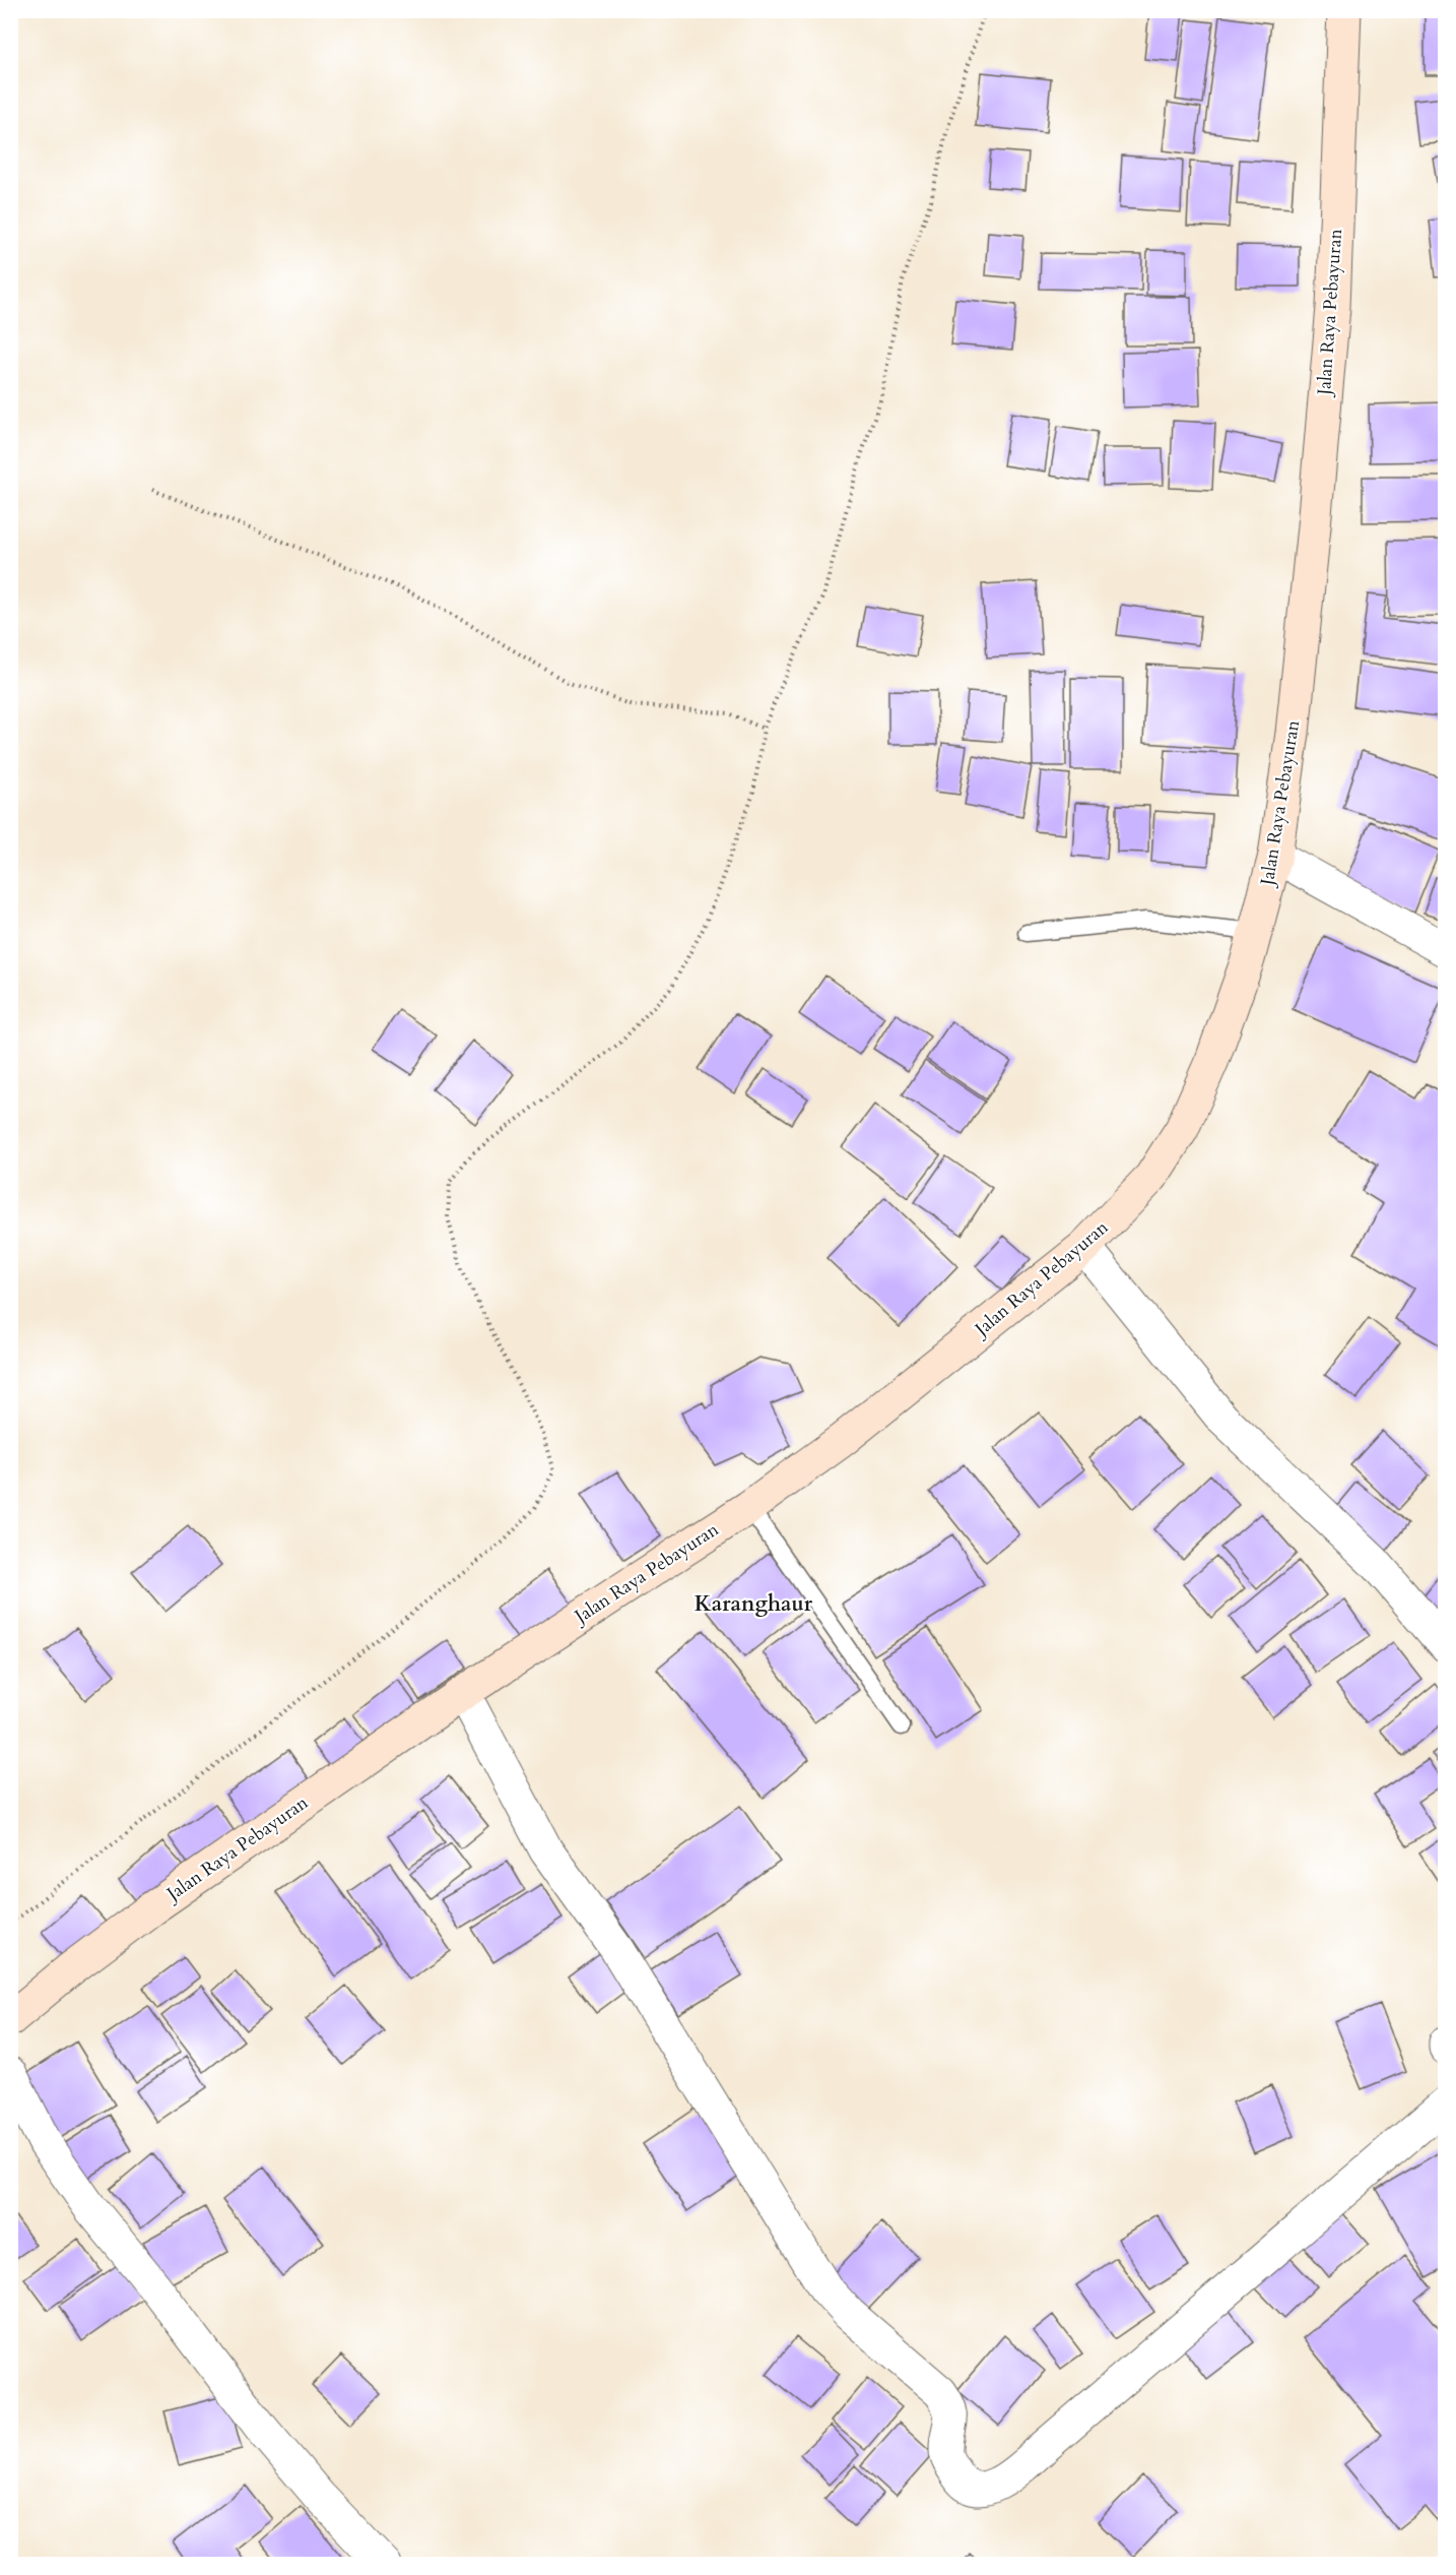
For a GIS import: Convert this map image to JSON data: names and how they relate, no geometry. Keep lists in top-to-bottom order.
{
  "streets": {
    "main road": ["Jalan Raya Pebayuran"]
  },
  "districts": ["Karanghaur"]
}
